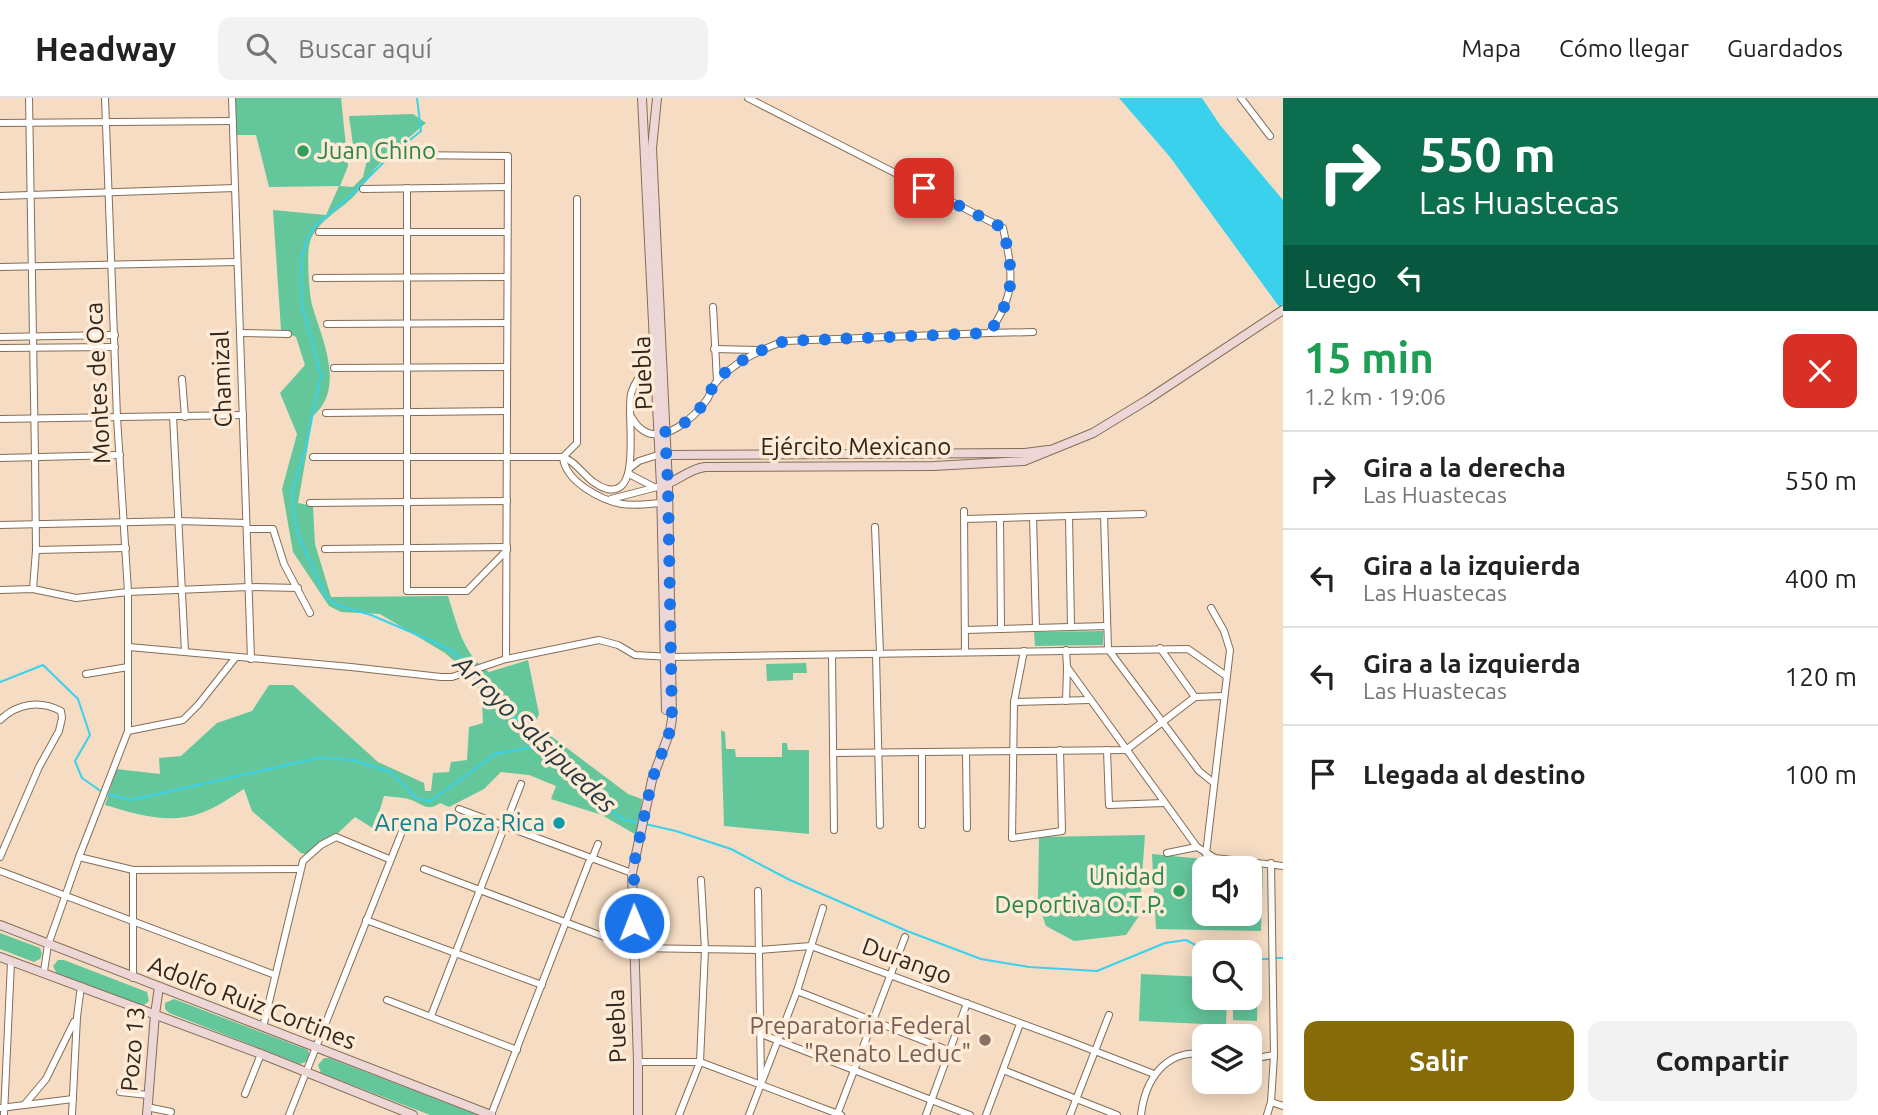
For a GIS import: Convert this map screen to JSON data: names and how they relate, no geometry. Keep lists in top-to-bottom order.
{
  "streets": {
    "main road": [
      "Puebla",
      "Ejército Mexicano",
      "Adolfo Ruiz Cortines",
      "Pozo 13"
    ],
    "street": ["Chamizal", "Montes de Oca", "Durango"]
  },
  "crossings": [
    ["Puebla", "Ejército Mexicano"],
    ["Puebla", "Durango"],
    ["Montes de Oca", "Adolfo Ruiz Cortines"],
    ["Adolfo Ruiz Cortines", "Pozo 13"]
  ],
  "water": ["Arroyo Salsipuedes"],
  "places": [
    "Juan Chino",
    "Arena Poza Rica",
    "Unidad Deportiva O.T.P.",
    "Preparatoria Federal \"Renato Leduc\""
  ],
  "page": {
    "header": "Headway",
    "search": "Buscar aquí",
    "nav": ["Mapa", "Cómo llegar", "Guardados"],
    "turn": ["550 m", "Las Huastecas"],
    "then": "Luego",
    "heading": ["15 min", "1.2 km · 19:06"],
    "list": [
      {
        "name": "Gira a la derecha",
        "note": "Las Huastecas",
        "value": "550 m"
      },
      {
        "name": "Gira a la izquierda",
        "note": "Las Huastecas",
        "value": "400 m"
      },
      {
        "name": "Gira a la izquierda",
        "note": "Las Huastecas",
        "value": "120 m"
      },
      {
        "name": "Llegada al destino",
        "value": "100 m"
      }
    ],
    "buttons": ["Salir", "Compartir"]
  }
}
